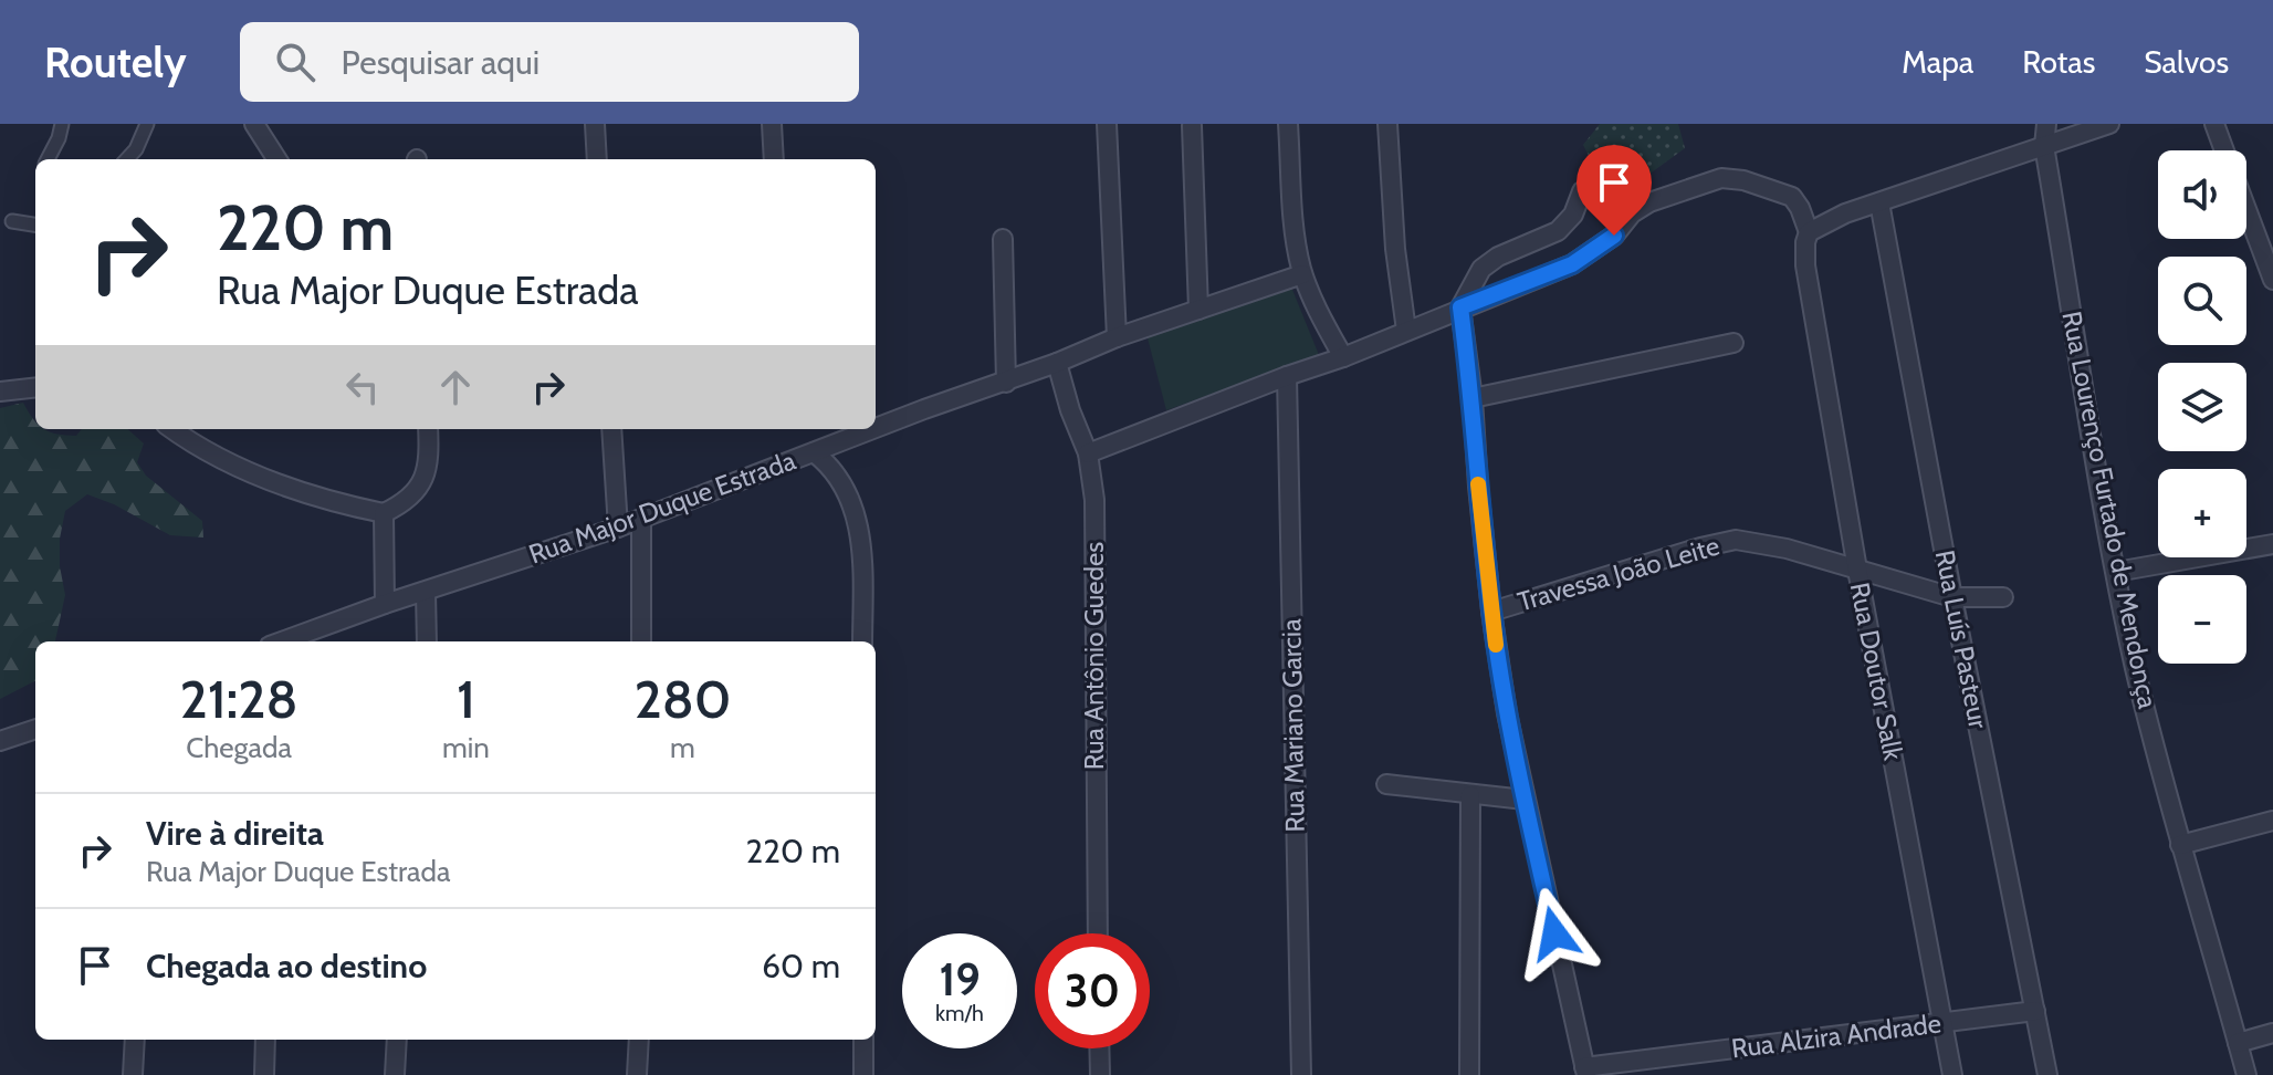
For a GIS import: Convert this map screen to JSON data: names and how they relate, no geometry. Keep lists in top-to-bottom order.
{
  "streets": {
    "street": [
      "Rua Major Duque Estrada",
      "Rua Lourenço Furtado de Mendonça",
      "Travessa João Leite",
      "Rua Luís Pasteur",
      "Rua Antônio Guedes",
      "Rua Doutor Salk",
      "Rua Mariano Garcia",
      "Rua Alzira Andrade"
    ]
  },
  "crossings": [
    ["Rua Major Duque Estrada", "Rua Antônio Guedes"],
    ["Travessa João Leite", "Rua Luís Pasteur"],
    ["Travessa João Leite", "Rua Doutor Salk"],
    ["Rua Luís Pasteur", "Rua Alzira Andrade"],
    ["Rua Doutor Salk", "Rua Alzira Andrade"]
  ],
  "page": {
    "header": "Routely",
    "search": "Pesquisar aqui",
    "nav": ["Mapa", "Rotas", "Salvos"],
    "map_buttons": ["+", "−"],
    "turn": ["220 m", "Rua Major Duque Estrada"],
    "eta": [
      "21:28",
      "Chegada",
      "1",
      "min",
      "280",
      "m"
    ],
    "list": [
      {
        "name": "Vire à direita",
        "note": "Rua Major Duque Estrada",
        "value": "220 m"
      },
      {
        "name": "Chegada ao destino",
        "value": "60 m"
      }
    ],
    "speed": "19 km/h",
    "limit": "30"
  }
}
